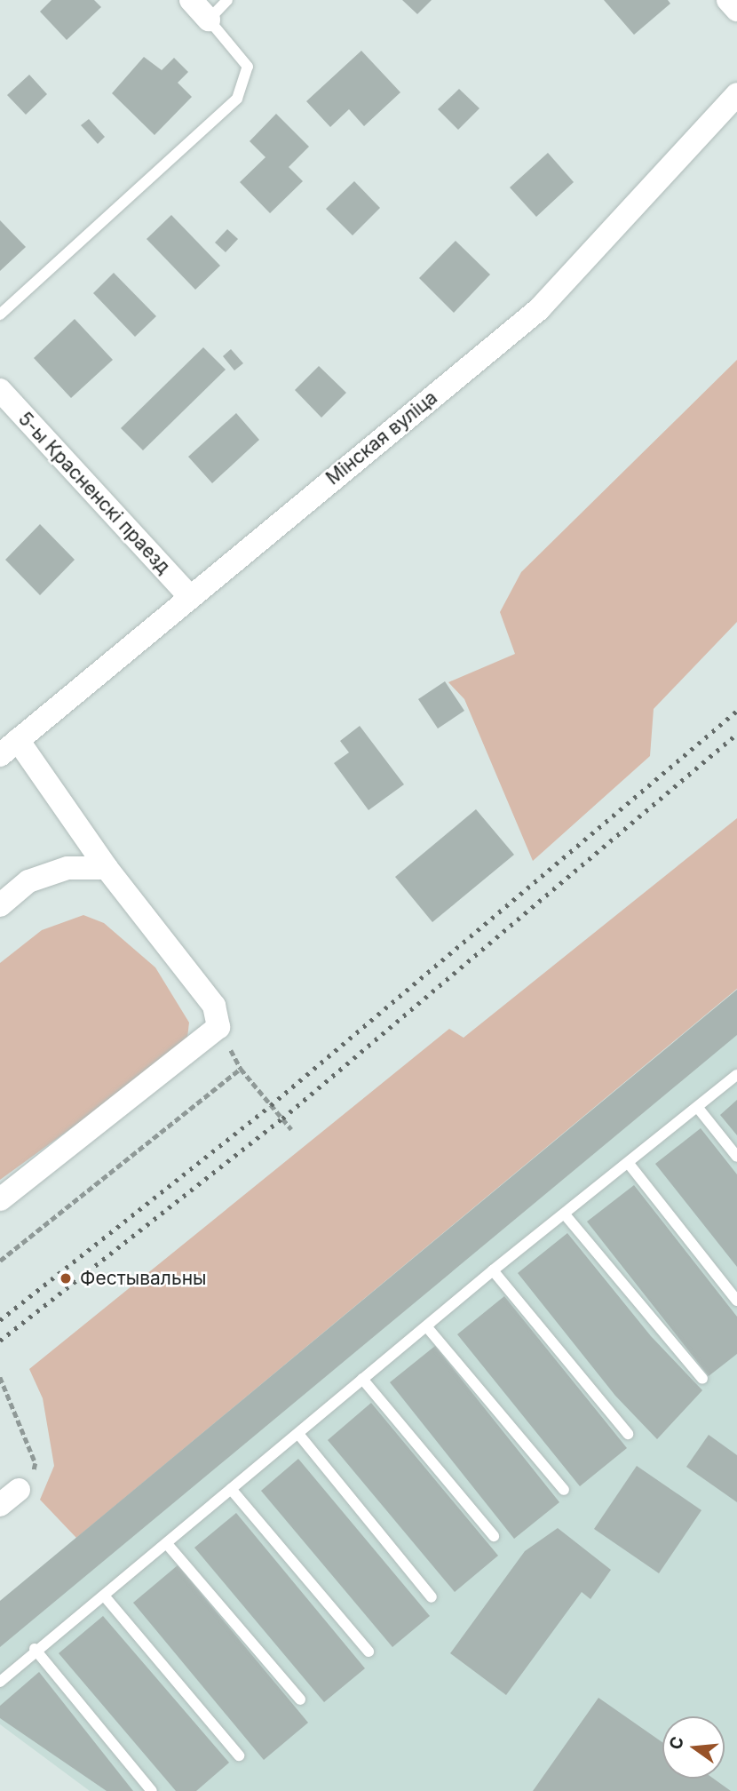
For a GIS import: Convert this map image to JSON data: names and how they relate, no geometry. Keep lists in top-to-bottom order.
{
  "streets": {
    "street": ["Мінская вуліца", "5-ы Красненскі праезд"]
  },
  "crossings": [
    ["Мінская вуліца", "5-ы Красненскі праезд"]
  ],
  "places": ["Фестывальны"],
  "north": "left"
}
